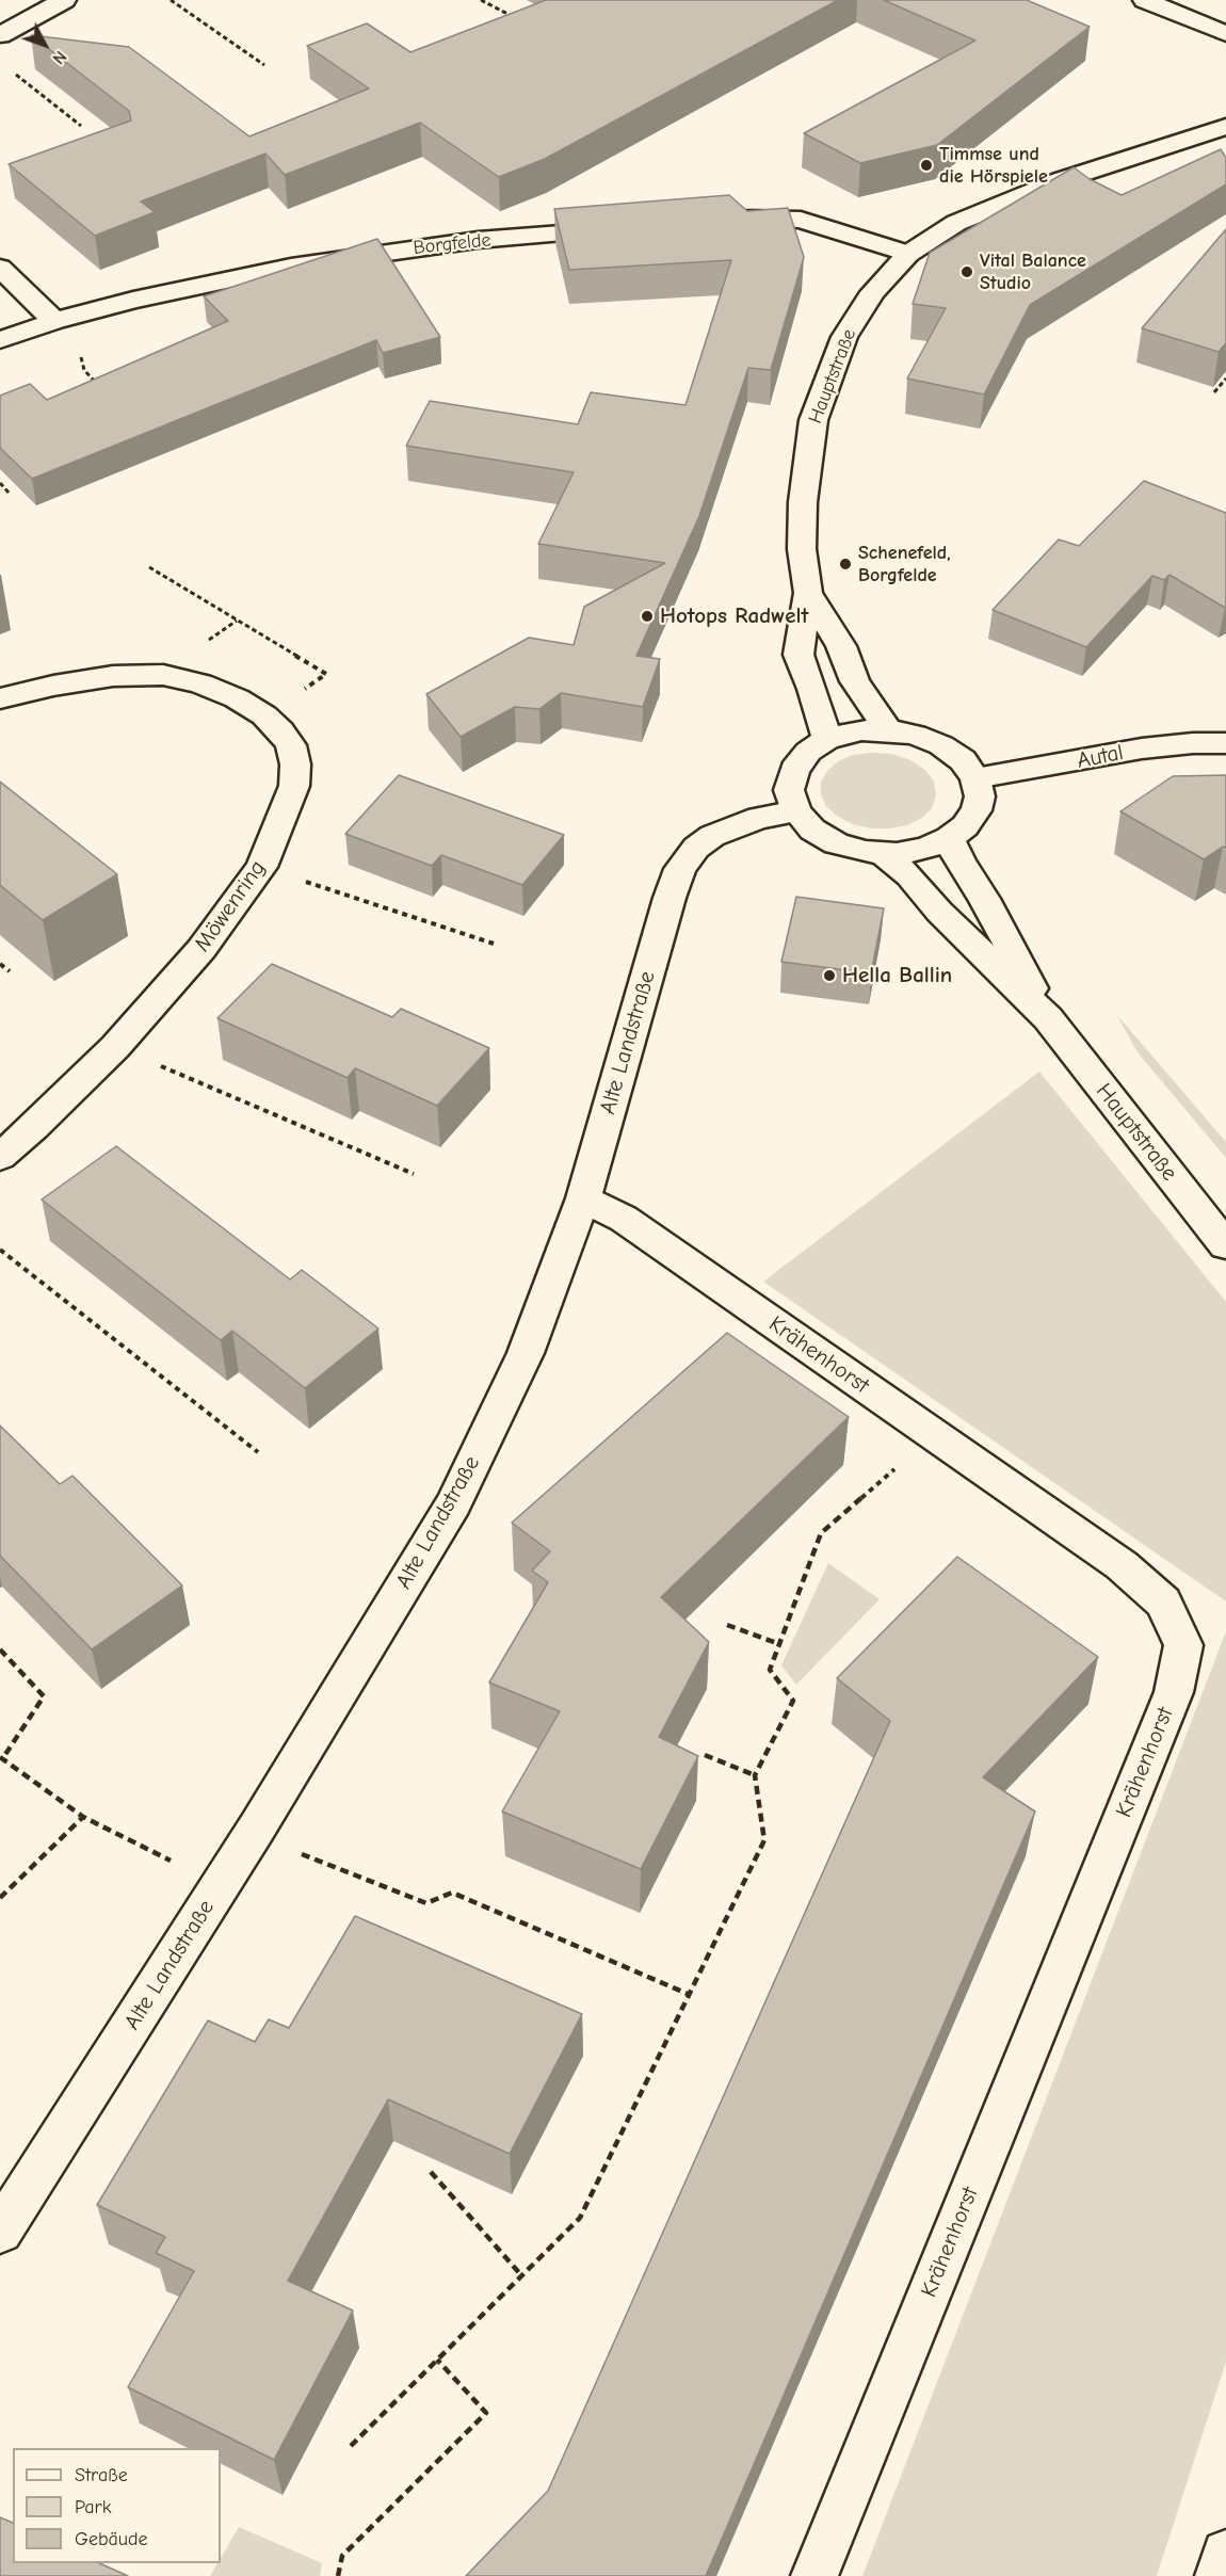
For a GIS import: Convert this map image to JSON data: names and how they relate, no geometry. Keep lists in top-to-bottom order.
{
  "streets": {
    "main road": [
      "Borgfelde",
      "Hauptstraße",
      "Autal",
      "Möwenring",
      "Alte Landstraße",
      "Krähenhorst"
    ]
  },
  "crossings": [
    ["Hauptstraße", "Autal"],
    ["Hauptstraße", "Alte Landstraße"],
    ["Autal", "Alte Landstraße"],
    ["Alte Landstraße", "Krähenhorst"]
  ],
  "places": [
    "Timmse und die Hörspiele",
    "Vital Balance Studio",
    "Schenefeld, Borgfelde",
    "Hotops Radwelt",
    "Hella Ballin"
  ],
  "legend": ["Straße", "Park", "Gebäude"],
  "north": "bottom right"
}
